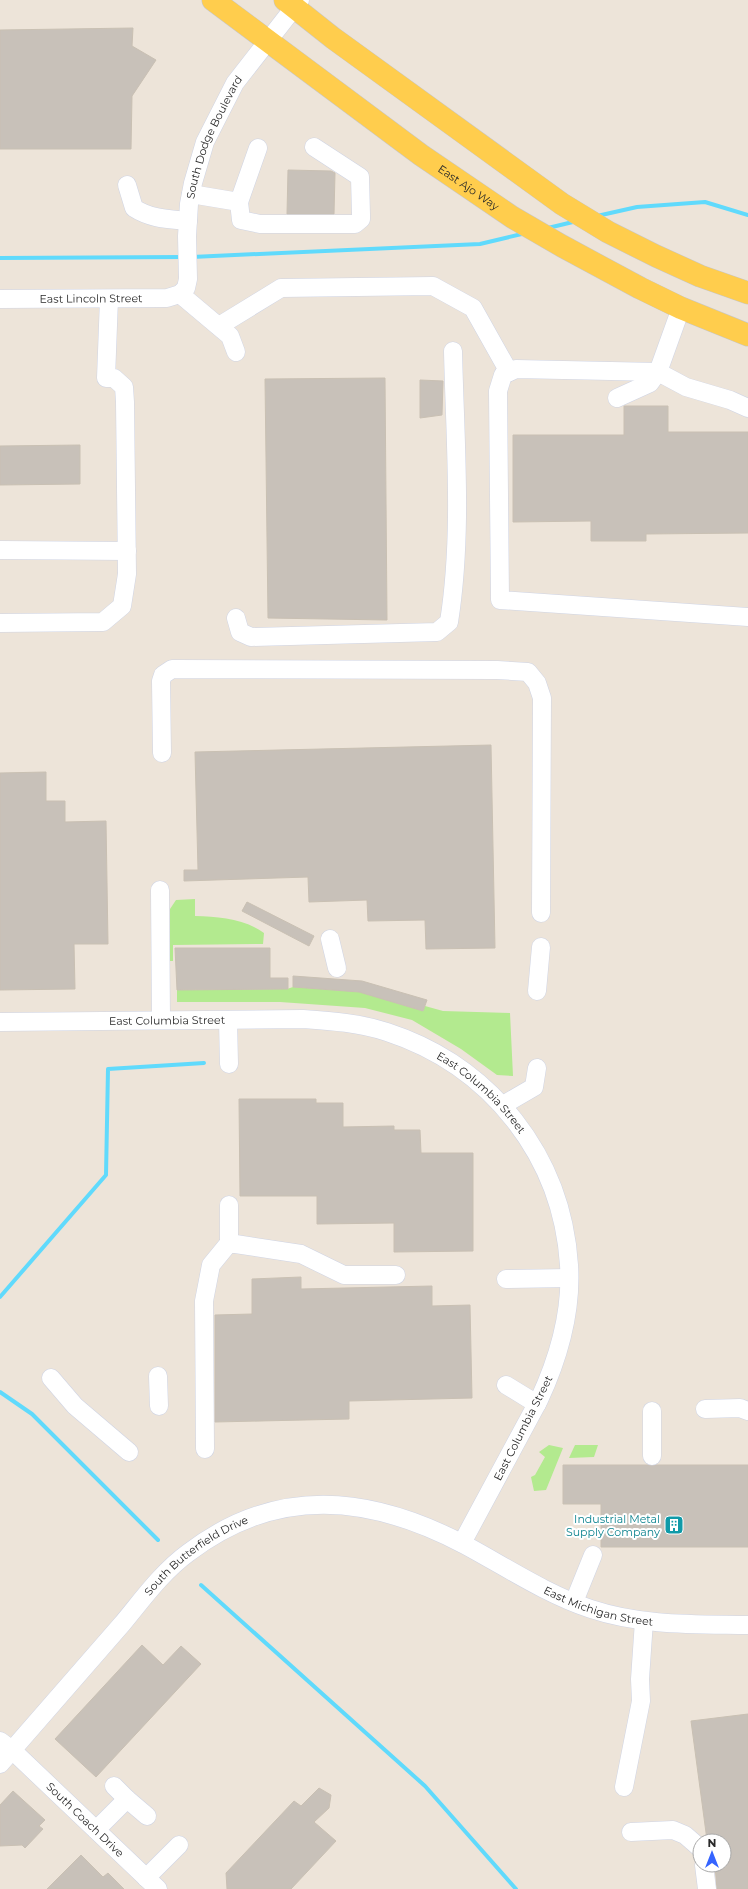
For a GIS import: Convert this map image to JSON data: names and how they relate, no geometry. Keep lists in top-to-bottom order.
{
  "streets": {
    "main road": ["East Ajo Way"],
    "street": [
      "South Dodge Boulevard",
      "East Lincoln Street",
      "East Columbia Street",
      "South Butterfield Drive",
      "East Michigan Street",
      "South Coach Drive"
    ]
  },
  "crossings": [
    ["South Dodge Boulevard", "East Ajo Way"],
    ["South Dodge Boulevard", "East Lincoln Street"],
    ["East Columbia Street", "South Butterfield Drive"],
    ["East Columbia Street", "East Michigan Street"],
    ["South Butterfield Drive", "East Michigan Street"],
    ["South Butterfield Drive", "South Coach Drive"]
  ],
  "places": {
    "building": ["Industrial Metal Supply Company"]
  },
  "north": "top"
}
